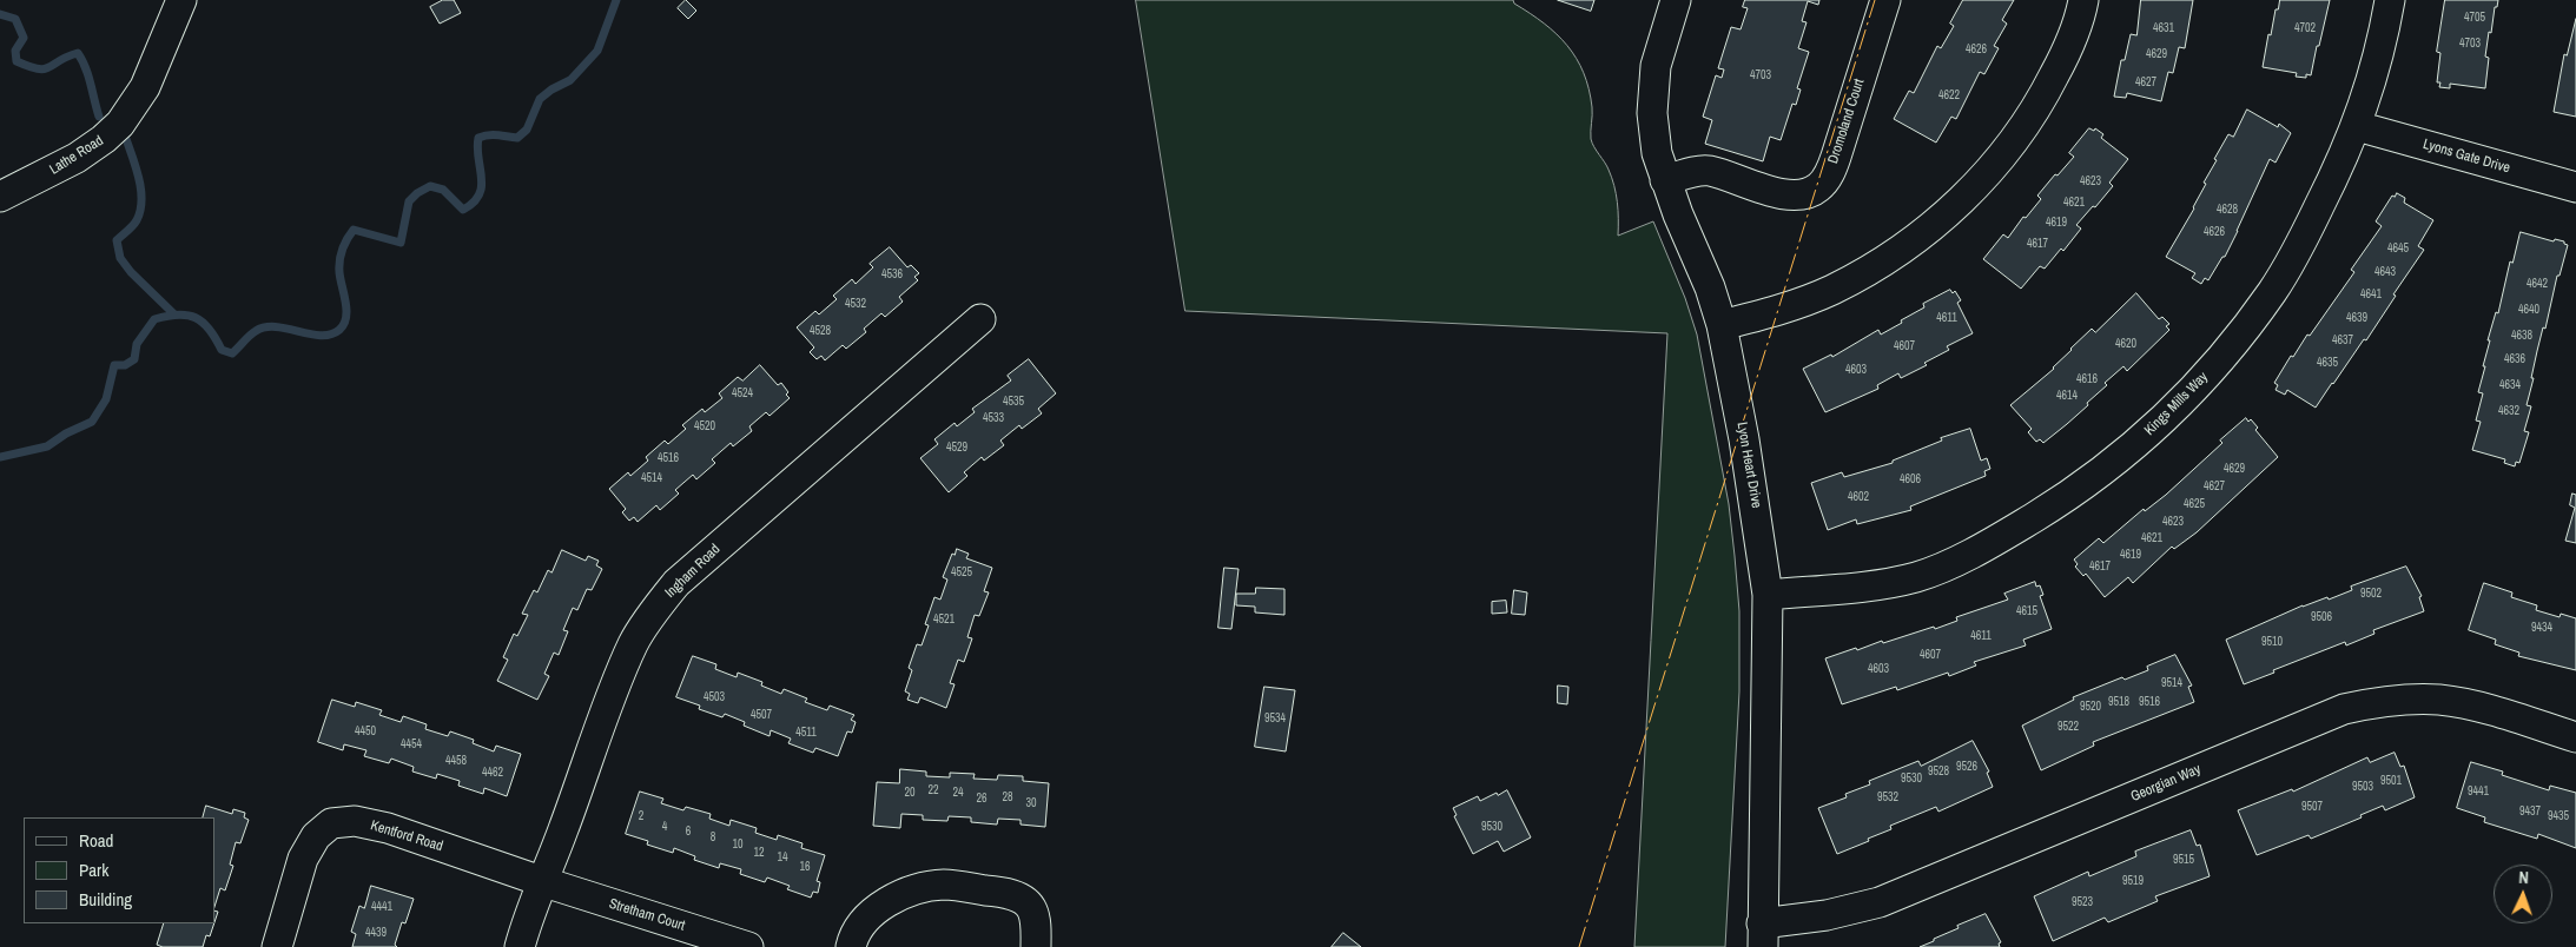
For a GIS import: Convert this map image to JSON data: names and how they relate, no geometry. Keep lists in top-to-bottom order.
{
  "streets": {
    "street": [
      "Dromoland Court",
      "Lathe Road",
      "Lyons Gate Drive",
      "Kings Mills Way",
      "Lyon Heart Drive",
      "Ingham Road",
      "Georgian Way",
      "Kentford Road",
      "Stretham Court"
    ]
  },
  "crossings": [
    ["Dromoland Court", "Lyon Heart Drive"],
    ["Lyons Gate Drive", "Kings Mills Way"],
    ["Kings Mills Way", "Lyon Heart Drive"],
    ["Lyon Heart Drive", "Georgian Way"],
    ["Ingham Road", "Kentford Road"],
    ["Ingham Road", "Stretham Court"],
    ["Kentford Road", "Stretham Court"]
  ],
  "house_numbers": [
    "4705",
    "4631",
    "4702",
    "4703",
    "4626",
    "4629",
    "4703",
    "4627",
    "4622",
    "4623",
    "4621",
    "4628",
    "4619",
    "4626",
    "4617",
    "4645",
    "4643",
    "4536",
    "4642",
    "4641",
    "4532",
    "4640",
    "4611",
    "4639",
    "4528",
    "4638",
    "4637",
    "4620",
    "4607",
    "4636",
    "4635",
    "4603",
    "4616",
    "4634",
    "4524",
    "4614",
    "4535",
    "4632",
    "4533",
    "4520",
    "4529",
    "4516",
    "4629",
    "4514",
    "4606",
    "4627",
    "4602",
    "4625",
    "4623",
    "4621",
    "4619",
    "4617",
    "4525",
    "9502",
    "4615",
    "9506",
    "4521",
    "9434",
    "4611",
    "9510",
    "4607",
    "4603",
    "9514",
    "4503",
    "9518",
    "9516",
    "9520",
    "4507",
    "9534",
    "9522",
    "4450",
    "4511",
    "4454",
    "4458",
    "9526",
    "9528",
    "4462",
    "9530",
    "9501",
    "9503",
    "22",
    "9441",
    "20",
    "24",
    "28",
    "9532",
    "26",
    "30",
    "9507",
    "9437",
    "2",
    "9435",
    "4",
    "9530",
    "6",
    "8",
    "10",
    "12",
    "14",
    "9515",
    "16",
    "9519",
    "9523",
    "4441",
    "4439"
  ],
  "legend": ["Road", "Park", "Building"],
  "north": "top"
}
